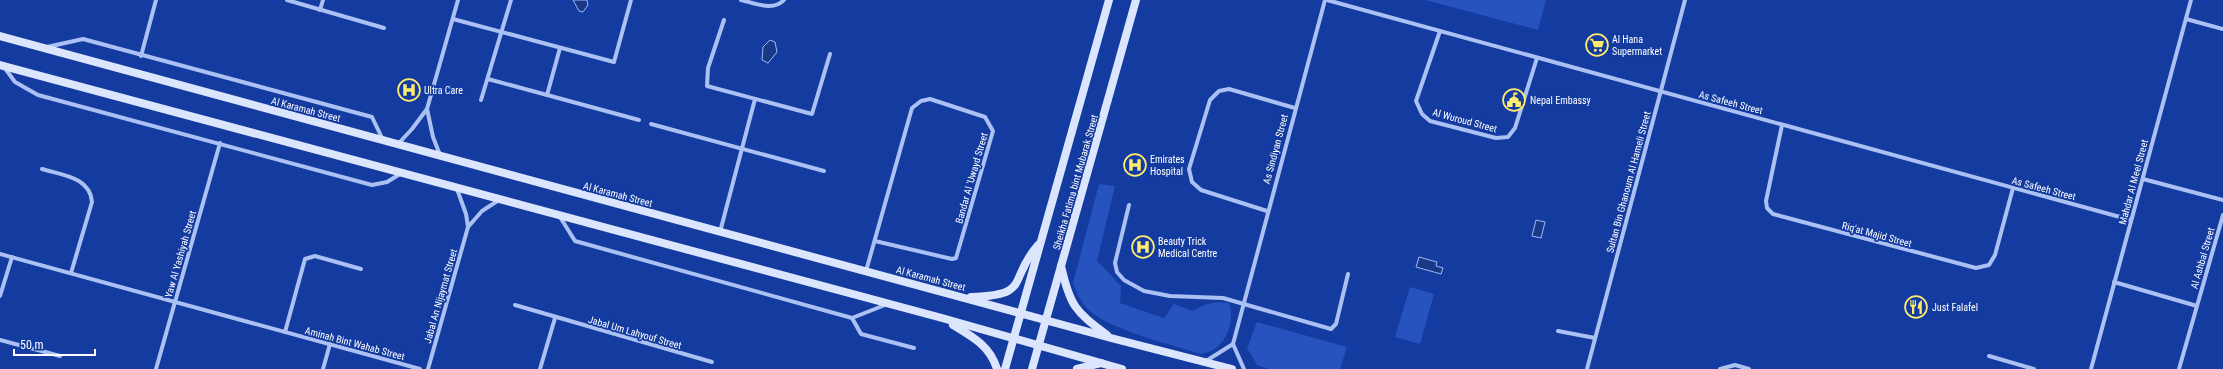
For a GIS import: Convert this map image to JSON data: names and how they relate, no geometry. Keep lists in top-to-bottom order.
{
  "streets": {
    "main road": ["Al Karamah Street", "Sheikha Fatima bint Mubarak Street"],
    "street": [
      "As Safeeh Street",
      "Al Wuroud Street",
      "As Sindiyan Street",
      "Bandar Al 'Uwayd Street",
      "Sultan Bin Ghanoum Al Hameli Street",
      "Mahdar Al Meel Street",
      "Riq'at Majid Street",
      "Yaw Al Yashiyah Street",
      "Al Ashbal Street",
      "Jabal An Nijaymat Street",
      "Jabal Um Lahyouf Street",
      "Aminah Bint Wahab Street"
    ]
  },
  "crossings": [
    ["As Safeeh Street", "Al Wuroud Street"],
    ["As Safeeh Street", "As Sindiyan Street"],
    ["As Safeeh Street", "Sultan Bin Ghanoum Al Hameli Street"],
    ["As Safeeh Street", "Mahdar Al Meel Street"],
    ["As Safeeh Street", "Riq'at Majid Street"],
    ["Al Karamah Street", "Bandar Al 'Uwayd Street"],
    ["Al Karamah Street", "Sheikha Fatima bint Mubarak Street"],
    ["Yaw Al Yashiyah Street", "Aminah Bint Wahab Street"]
  ],
  "places": {
    "supermarket": ["Al Hana Supermarket"],
    "hospital": ["Ultra Care", "Emirates Hospital", "Beauty Trick Medical Centre"],
    "public building": ["Nepal Embassy"],
    "restaurant": ["Just Falafel"]
  },
  "scale_bar": "50 m"
}
